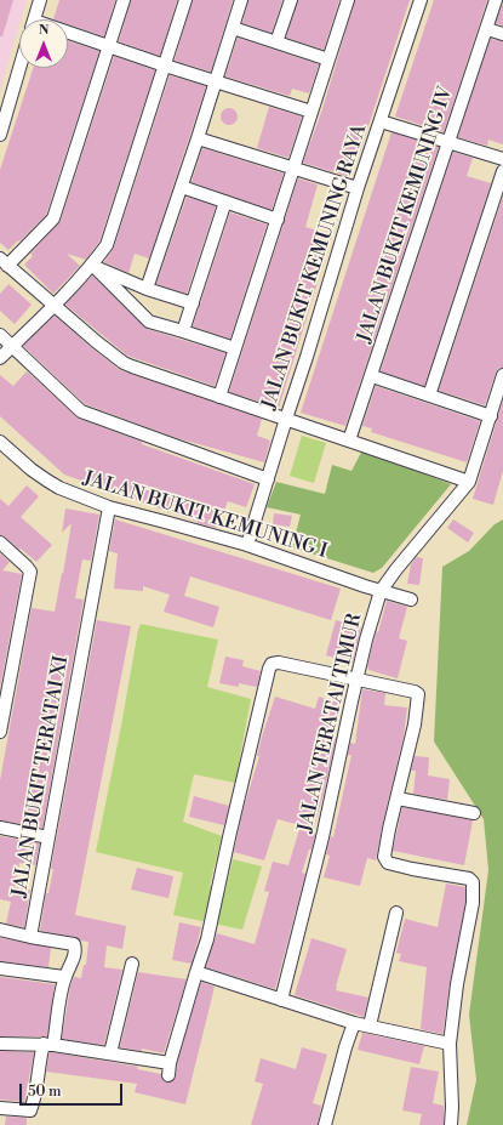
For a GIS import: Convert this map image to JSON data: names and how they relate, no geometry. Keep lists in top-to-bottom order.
{
  "streets": {
    "street": [
      "JALAN BUKIT KEMUNING IV",
      "JALAN BUKIT KEMUNING RAYA",
      "JALAN BUKIT KEMUNING I",
      "JALAN TERATAI TIMUR",
      "JALAN BUKIT TERATAI XI"
    ]
  },
  "crossings": [
    ["JALAN BUKIT KEMUNING RAYA", "JALAN BUKIT KEMUNING I"],
    ["JALAN BUKIT KEMUNING I", "JALAN TERATAI TIMUR"],
    ["JALAN BUKIT KEMUNING I", "JALAN BUKIT TERATAI XI"]
  ],
  "scale_bar": "50 m",
  "north": "top"
}
